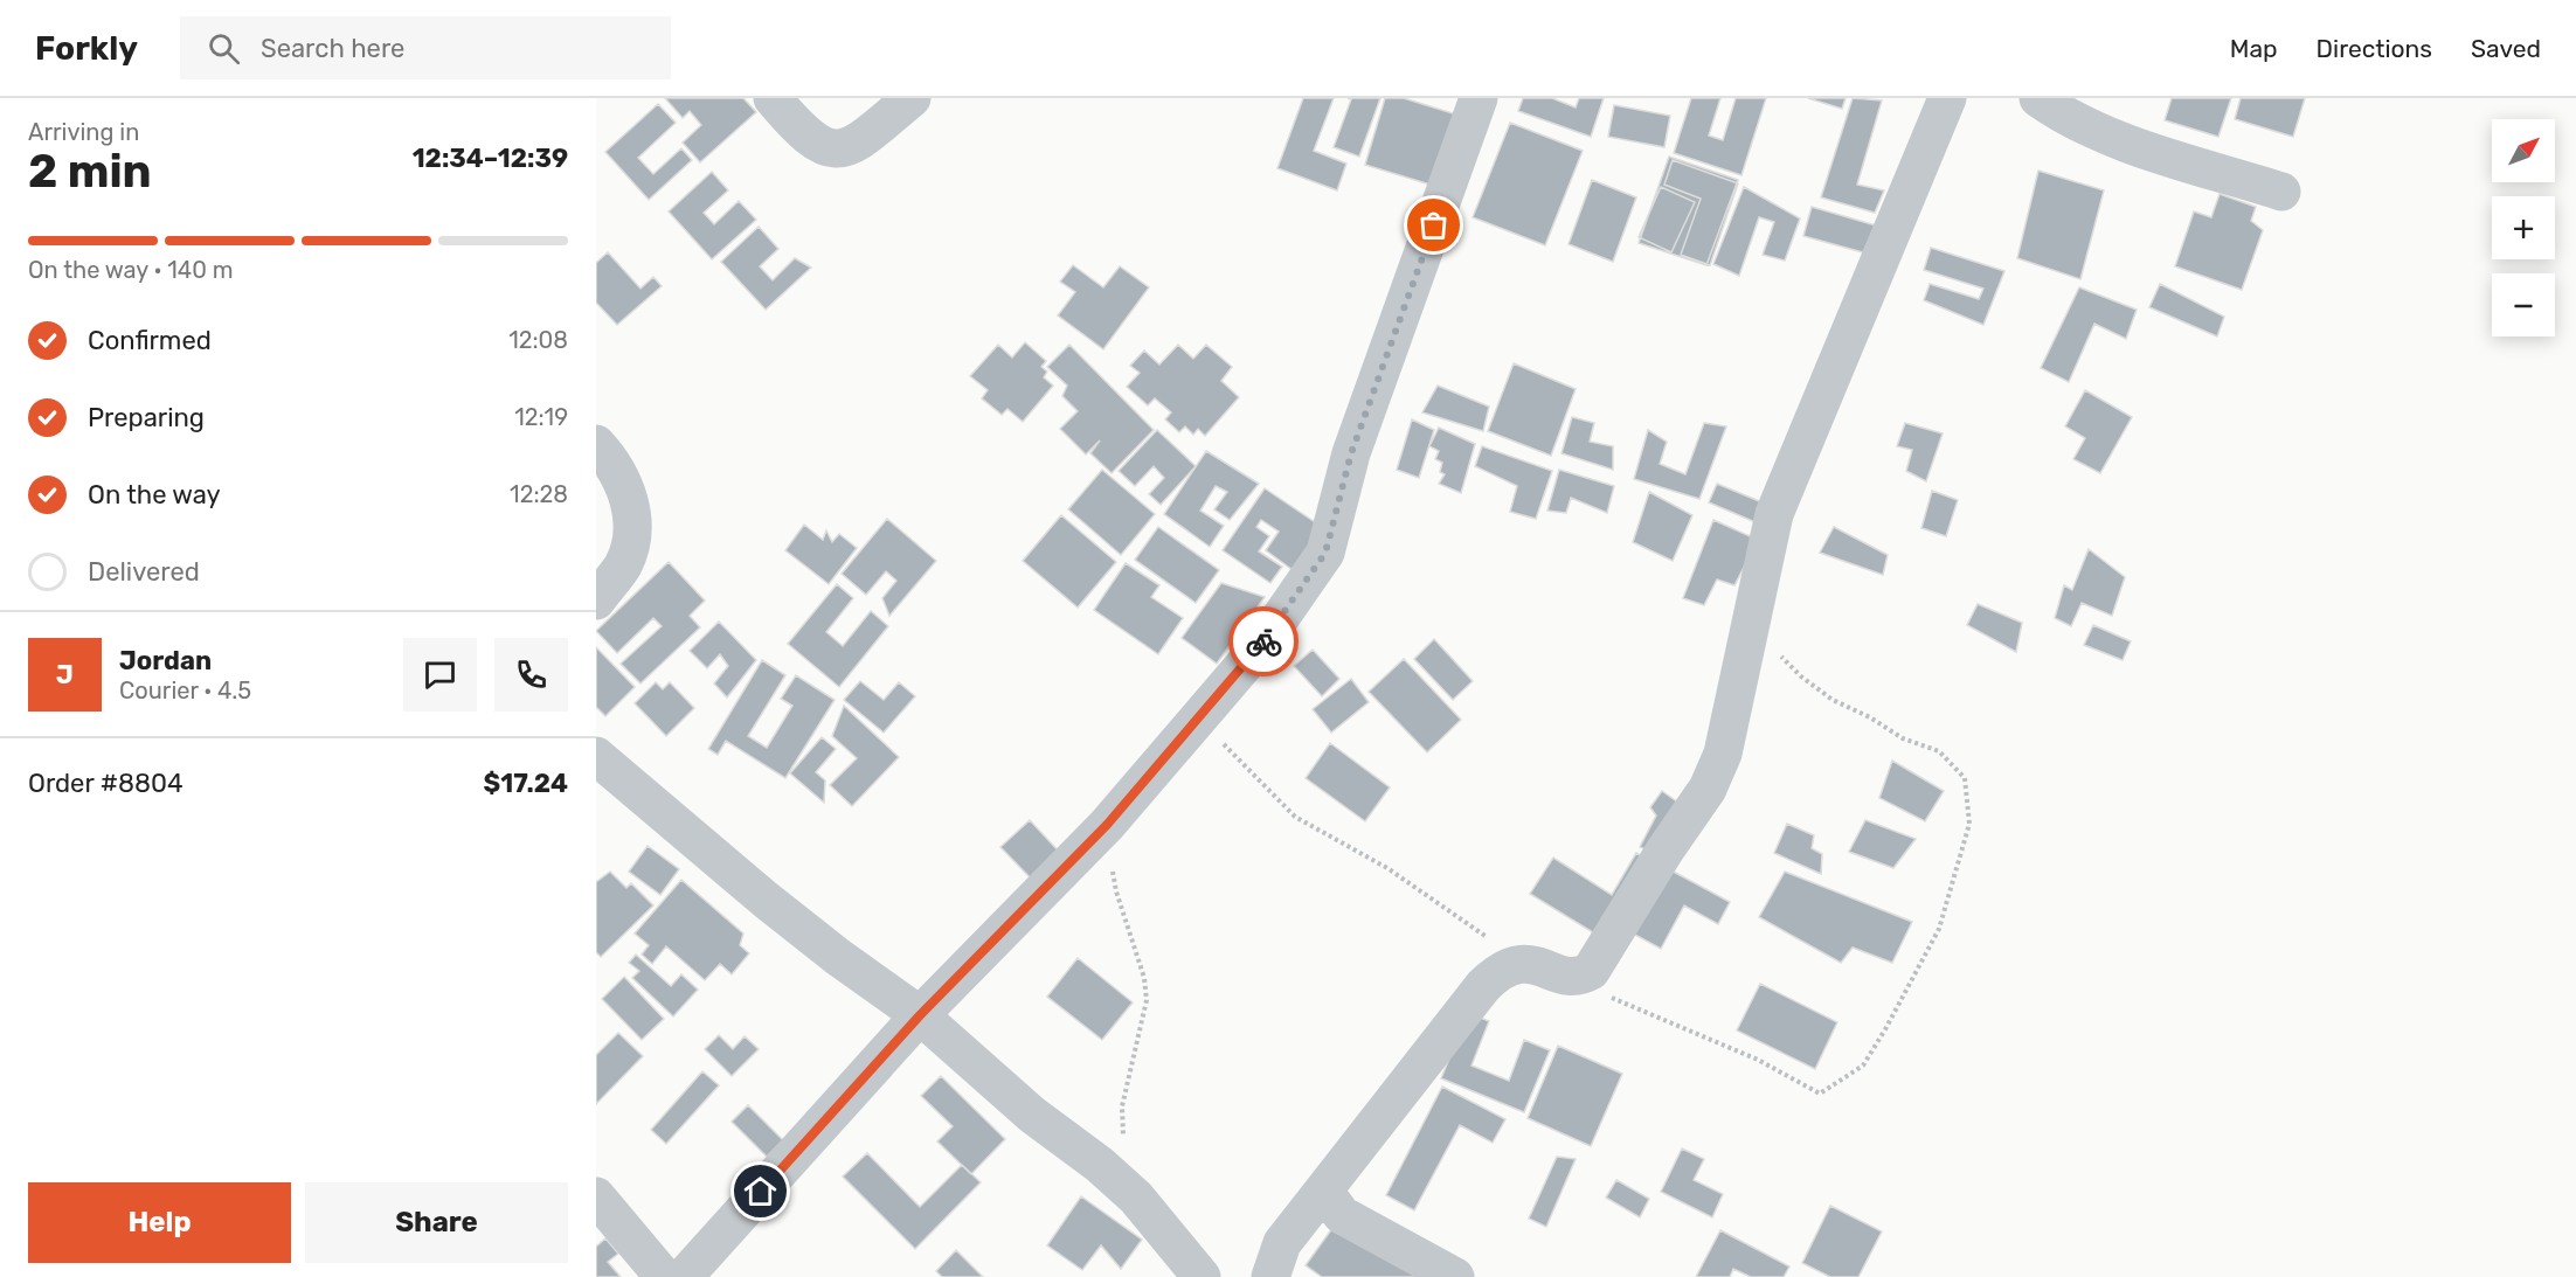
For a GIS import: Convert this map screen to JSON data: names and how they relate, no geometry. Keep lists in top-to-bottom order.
{
  "north": "top right",
  "page": {
    "header": "Forkly",
    "search": "Search here",
    "nav": ["Map", "Directions", "Saved"],
    "heading": ["2 min", "Arriving in", "12:34–12:39"],
    "panel": [
      "Jordan",
      "Courier · 4.5",
      "Order #8804",
      "$17.24"
    ],
    "map_buttons": ["+", "−"],
    "bar": "On the way · 140 m",
    "list": [
      ["Confirmed", "12:08"],
      ["Preparing", "12:19"],
      ["On the way", "12:28"],
      "Delivered"
    ],
    "round": "J",
    "buttons": ["Help", "Share"]
  }
}
